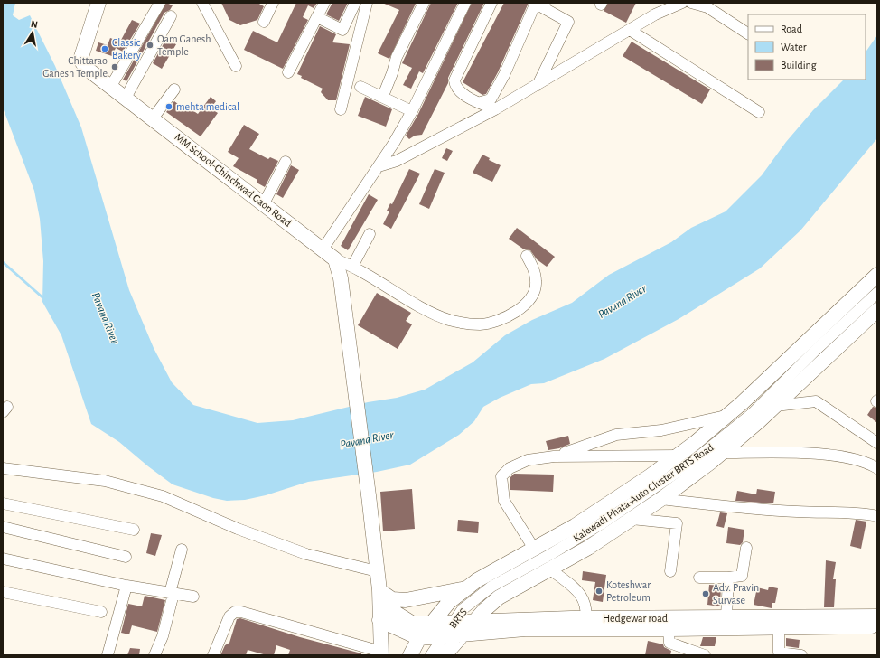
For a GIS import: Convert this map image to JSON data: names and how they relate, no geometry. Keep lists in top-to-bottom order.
{
  "streets": {
    "main road": ["MM School-Chinchwad Gaon Road", "Hedgewar road"],
    "street": ["Kalewadi Phata-Auto Cluster BRTS Road", "BRTS"]
  },
  "crossings": [
    ["Kalewadi Phata-Auto Cluster BRTS Road", "BRTS"],
    ["BRTS", "Hedgewar road"]
  ],
  "water": ["Pavana River"],
  "places": [
    "Oam Ganesh Temple",
    "Classic Bakery",
    "Chittarao Ganesh Temple",
    "mehta medical",
    "Koteshwar Petroleum",
    "Adv. Pravin Survase"
  ],
  "legend": ["Road", "Water", "Building"],
  "north": "top"
}
